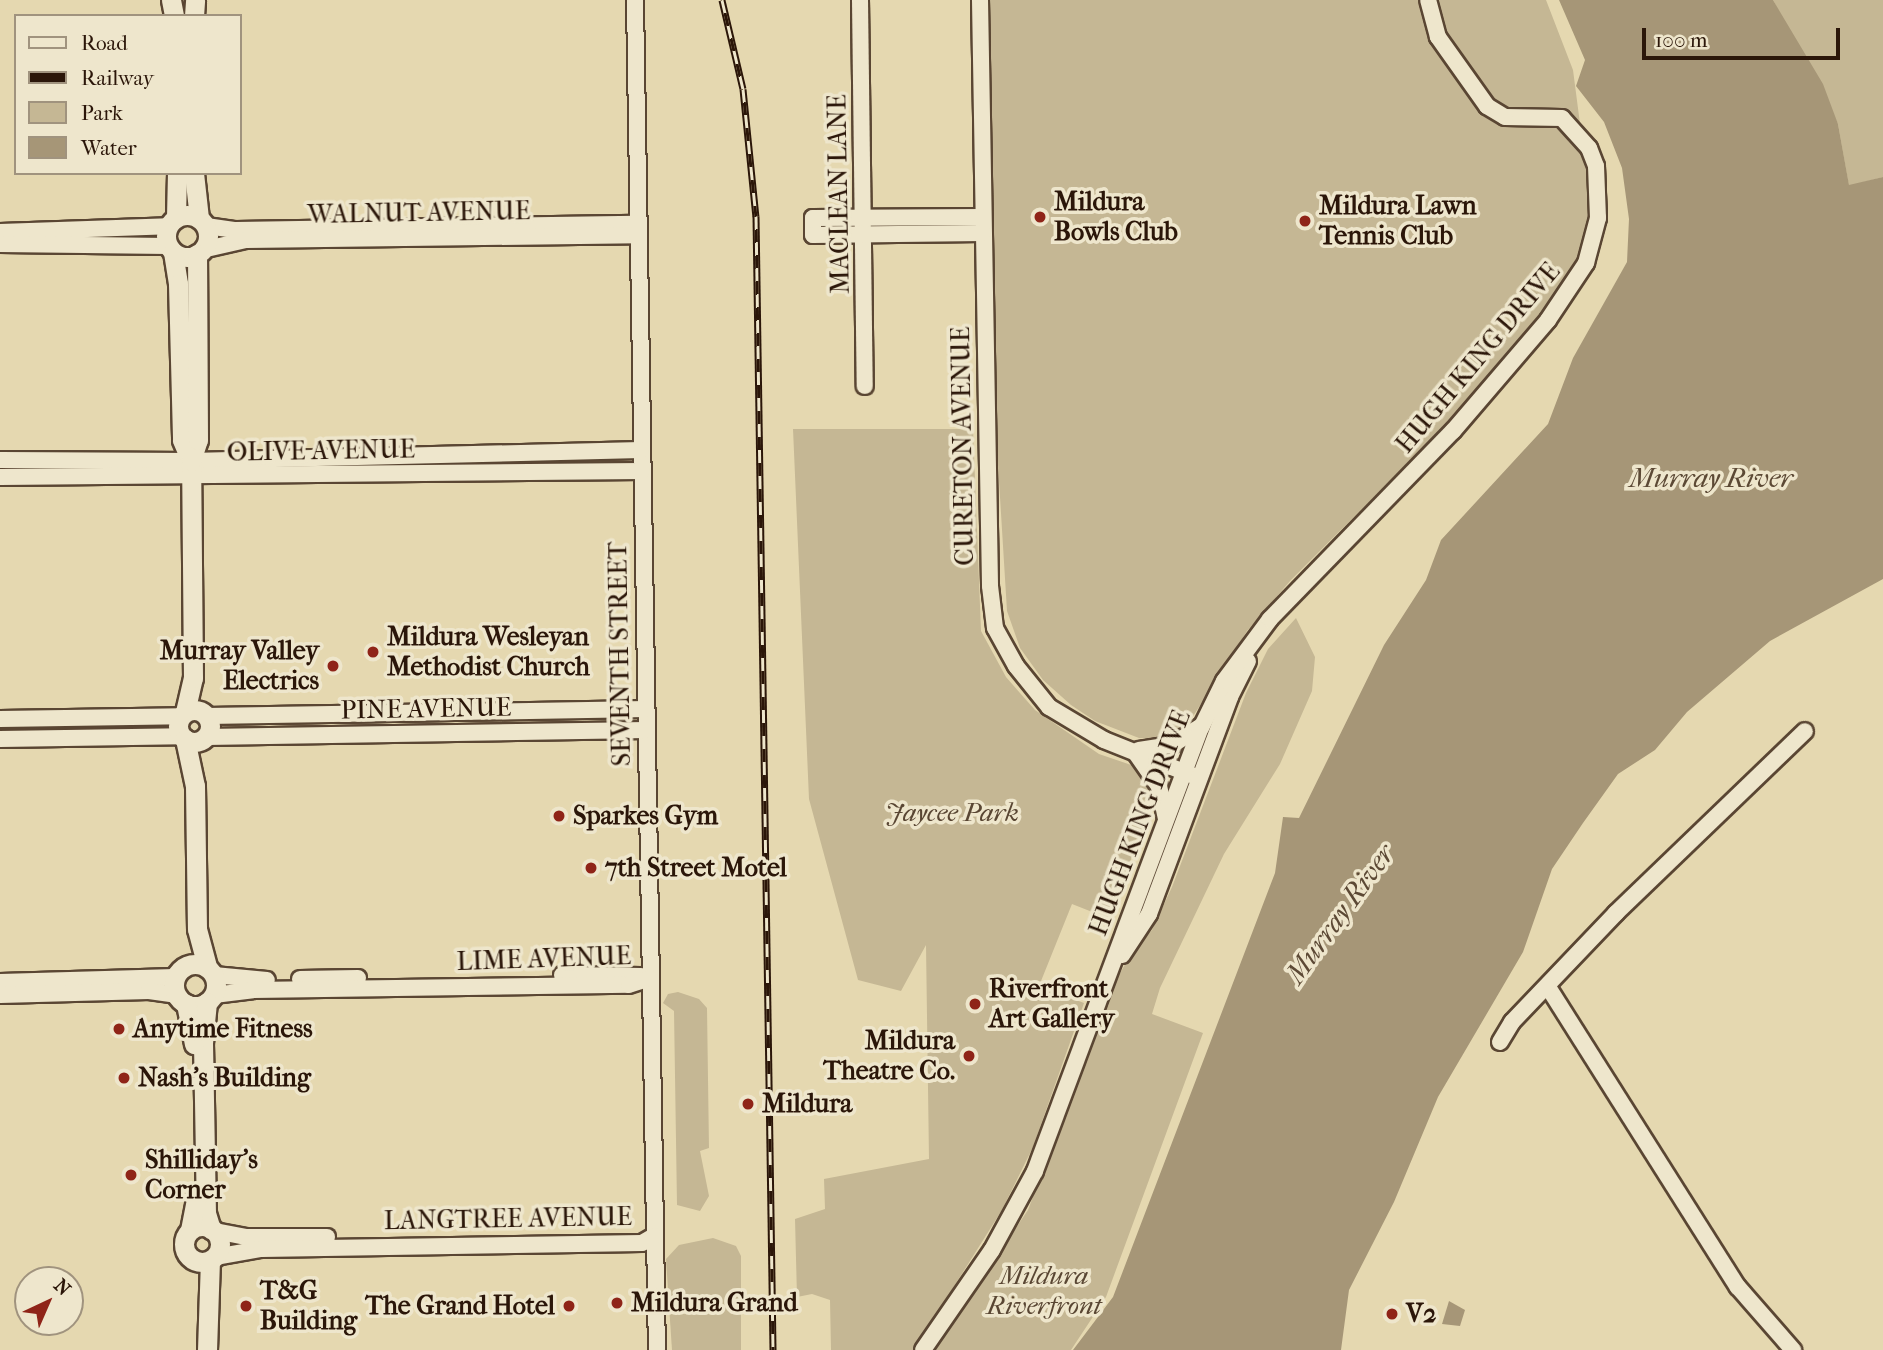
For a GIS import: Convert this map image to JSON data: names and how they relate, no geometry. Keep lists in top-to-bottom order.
{
  "streets": {
    "street": [
      "MACLEAN LANE",
      "WALNUT AVENUE",
      "HUGH KING DRIVE",
      "CURETON AVENUE",
      "OLIVE AVENUE",
      "SEVENTH STREET",
      "PINE AVENUE",
      "LIME AVENUE",
      "LANGTREE AVENUE"
    ]
  },
  "crossings": [
    ["WALNUT AVENUE", "SEVENTH STREET"],
    ["HUGH KING DRIVE", "CURETON AVENUE"],
    ["OLIVE AVENUE", "SEVENTH STREET"],
    ["SEVENTH STREET", "PINE AVENUE"],
    ["SEVENTH STREET", "LIME AVENUE"],
    ["SEVENTH STREET", "LANGTREE AVENUE"]
  ],
  "water": ["Murray River"],
  "parks": ["Jaycee Park", "Mildura Riverfront"],
  "places": [
    "Mildura Bowls Club",
    "Mildura Lawn Tennis Club",
    "Mildura Wesleyan Methodist Church",
    "Murray Valley Electrics",
    "Sparkes Gym",
    "7th Street Motel",
    "Riverfront Art Gallery",
    "Anytime Fitness",
    "Mildura Theatre Co.",
    "Nash's Building",
    "Mildura",
    "Shilliday's Corner",
    "Mildura Grand",
    "T&G Building",
    "The Grand Hotel",
    "V2"
  ],
  "legend": [
    "Road",
    "Railway",
    "Park",
    "Water"
  ],
  "scale_bar": "100 m",
  "north": "top right"
}
